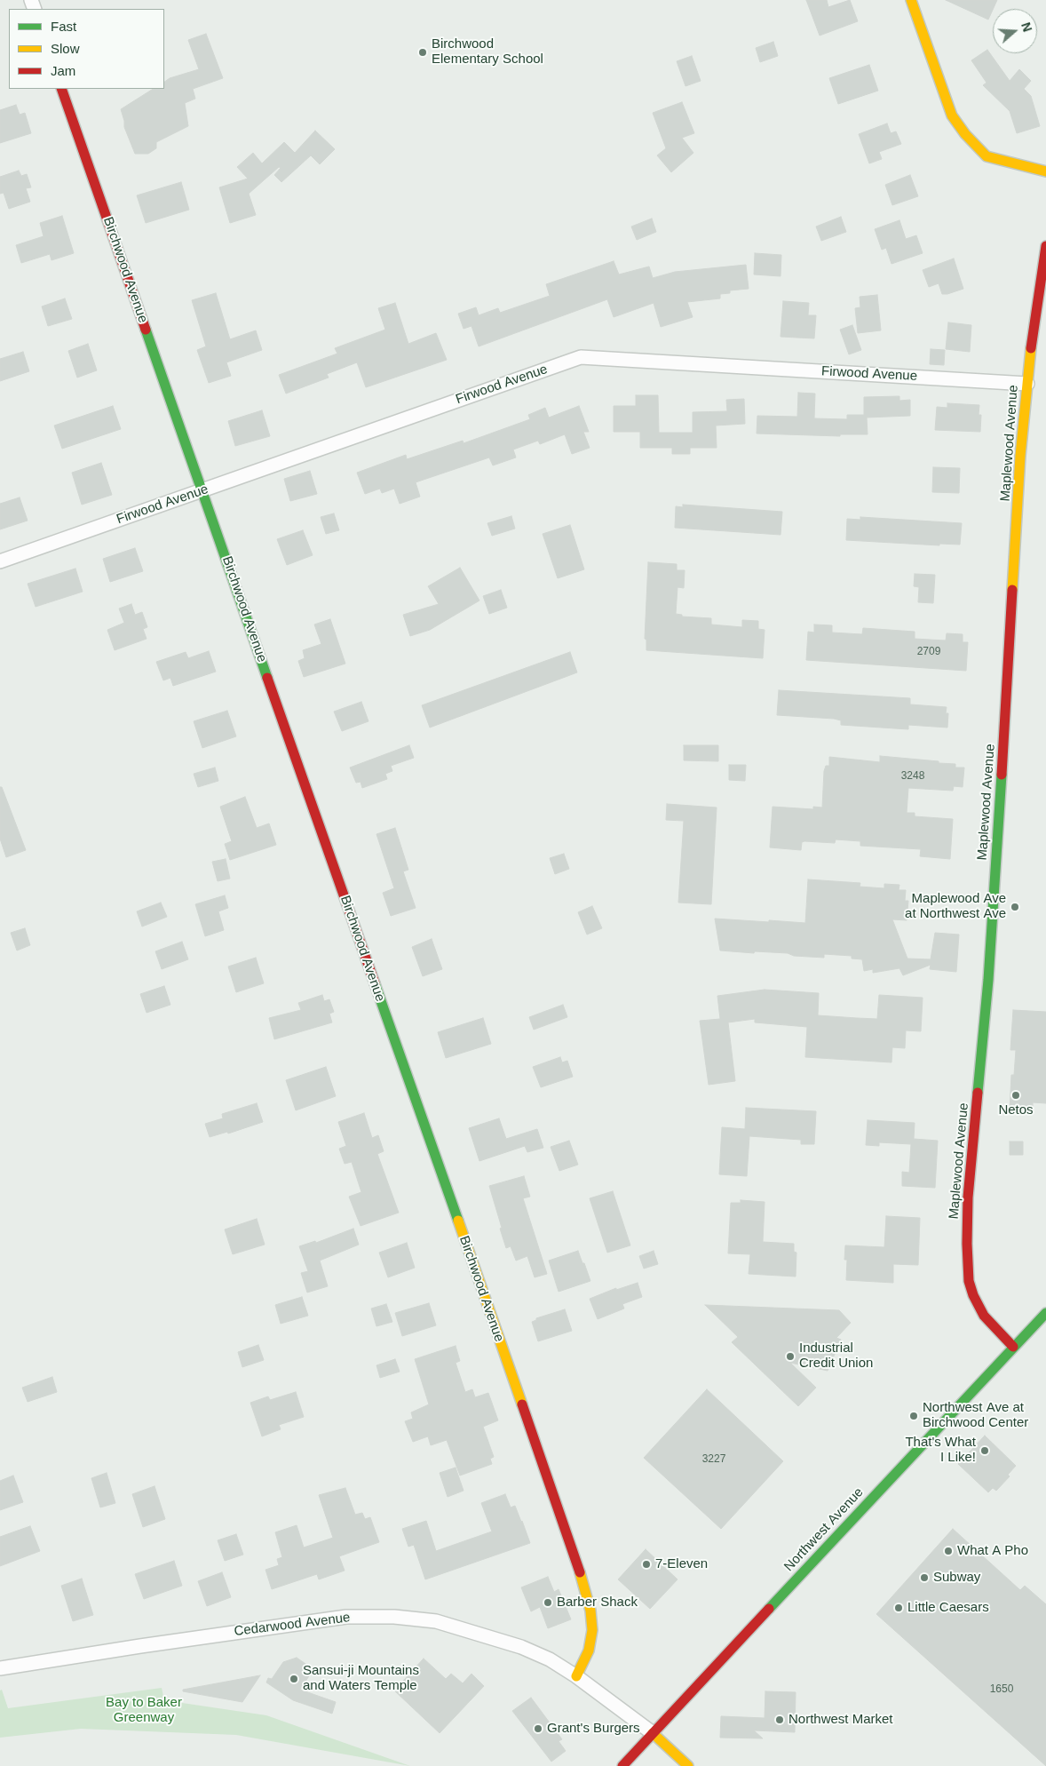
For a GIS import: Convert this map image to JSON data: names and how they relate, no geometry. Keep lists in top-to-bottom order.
{
  "streets": {
    "street": [
      "Birchwood Avenue",
      "Firwood Avenue",
      "Maplewood Avenue",
      "Northwest Avenue",
      "Cedarwood Avenue"
    ]
  },
  "crossings": [
    ["Birchwood Avenue", "Firwood Avenue"],
    ["Birchwood Avenue", "Cedarwood Avenue"],
    ["Firwood Avenue", "Maplewood Avenue"],
    ["Maplewood Avenue", "Northwest Avenue"]
  ],
  "parks": ["Bay to Baker Greenway"],
  "places": [
    "Birchwood Elementary School",
    "Maplewood Ave at Northwest Ave",
    "Netos",
    "Industrial Credit Union",
    "Northwest Ave at Birchwood Center",
    "That's What I Like!",
    "What A Pho",
    "7-Eleven",
    "Subway",
    "Barber Shack",
    "Little Caesars",
    "Sansui-ji Mountains and Waters Temple",
    "Northwest Market",
    "Grant's Burgers"
  ],
  "house_numbers": [
    "2709",
    "3248",
    "3227",
    "1650"
  ],
  "legend": ["Fast", "Slow", "Jam"],
  "north": "right"
}
